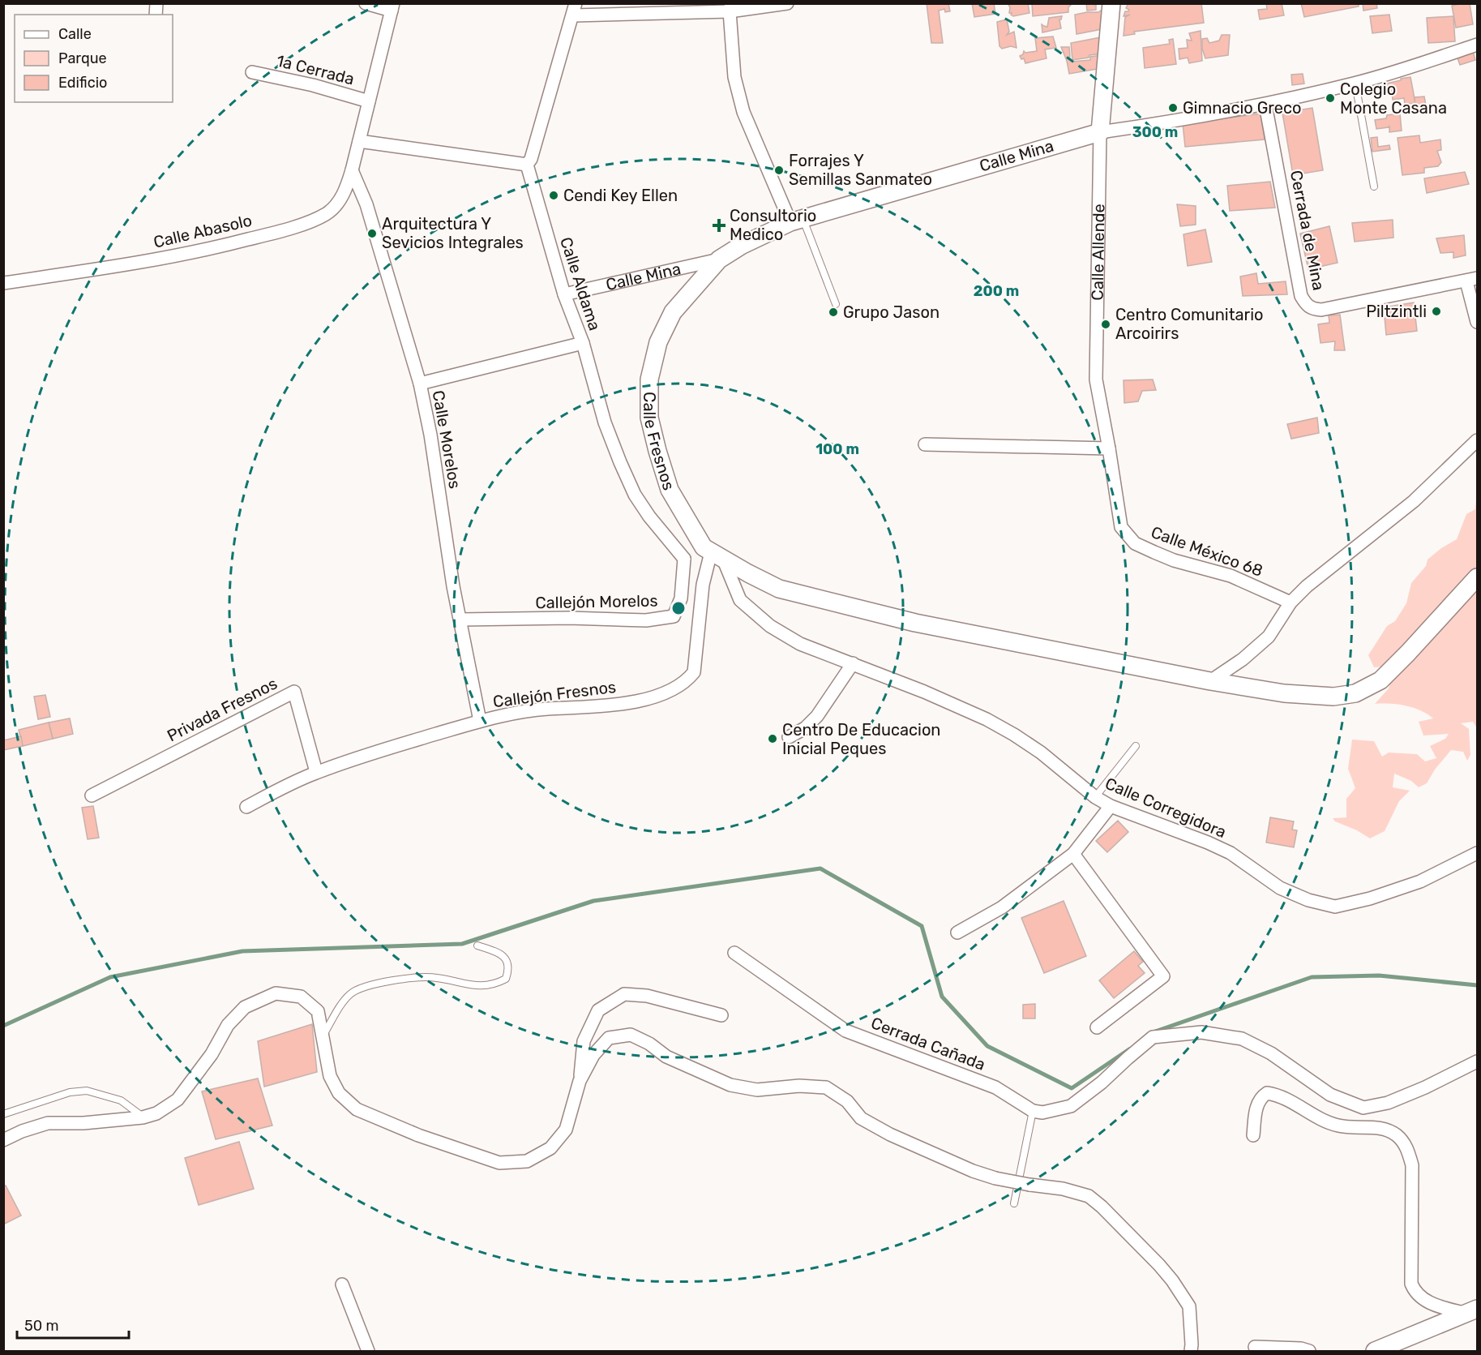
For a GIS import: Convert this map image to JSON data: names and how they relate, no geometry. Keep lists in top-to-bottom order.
{
  "streets": {
    "street": [
      "1a Cerrada",
      "Calle Mina",
      "Cerrada de Mina",
      "Calle Abasolo",
      "Calle Allende",
      "Calle Aldama",
      "Calle Morelos",
      "Calle Fresnos",
      "Calle México 68",
      "Callejón Morelos",
      "Callejón Fresnos",
      "Privada Fresnos",
      "Calle Corregidora",
      "Cerrada Cañada"
    ]
  },
  "crossings": [
    ["1a Cerrada", "Calle Abasolo"],
    ["Calle Mina", "Cerrada de Mina"],
    ["Calle Mina", "Calle Allende"],
    ["Calle Mina", "Calle Aldama"],
    ["Calle Mina", "Calle Fresnos"],
    ["Calle Abasolo", "Calle Morelos"],
    ["Calle Allende", "Calle México 68"],
    ["Calle Aldama", "Callejón Morelos"],
    ["Calle Morelos", "Callejón Morelos"],
    ["Calle Morelos", "Callejón Fresnos"],
    ["Calle Fresnos", "Callejón Fresnos"],
    ["Calle Fresnos", "Calle Corregidora"],
    ["Callejón Fresnos", "Privada Fresnos"],
    ["Callejón Fresnos", "Calle Corregidora"]
  ],
  "places": {
    "other": [
      "Colegio Monte Casana",
      "Gimnacio Greco",
      "Forrajes Y Semillas Sanmateo",
      "Cendi Key Ellen",
      "Arquitectura Y Sevicios Integrales",
      "Piltzintli",
      "Grupo Jason",
      "Centro Comunitario Arcoirirs",
      "Centro De Educacion Inicial Peques"
    ],
    "health": ["Consultorio Medico"]
  },
  "legend": ["Calle", "Parque", "Edificio"],
  "scale_bar": "50 m",
  "rings": ["300 m", "200 m", "100 m"]
}
